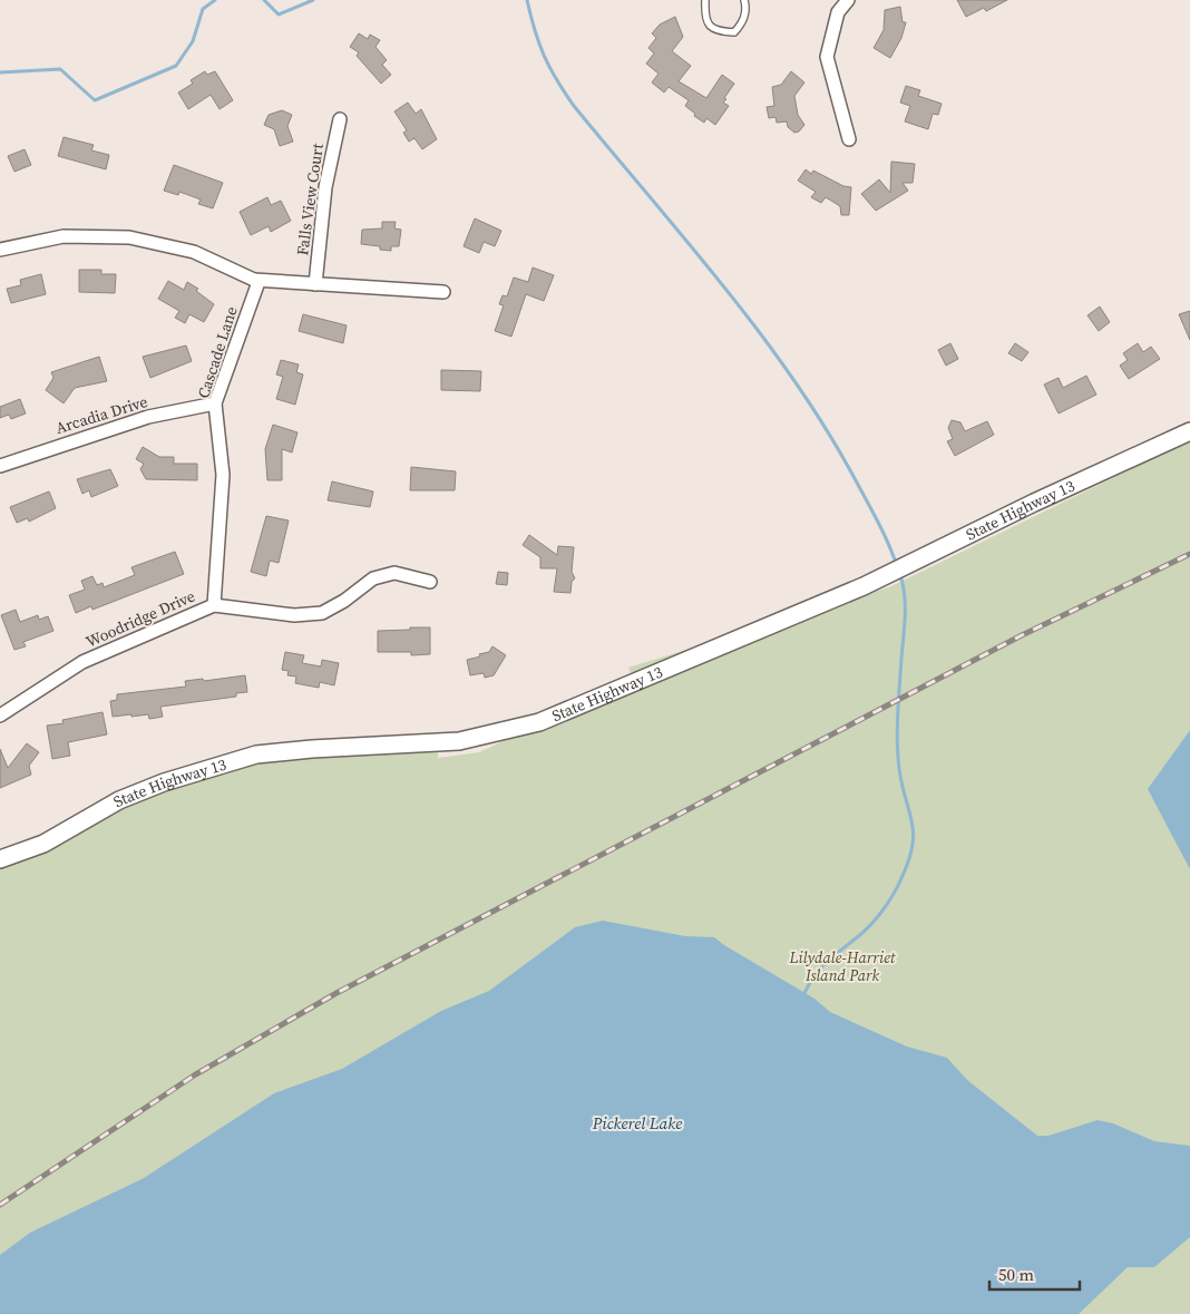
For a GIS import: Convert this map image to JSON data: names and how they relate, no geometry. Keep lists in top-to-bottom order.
{
  "streets": {
    "street": [
      "Falls View Court",
      "Cascade Lane",
      "Arcadia Drive",
      "State Highway 13",
      "Woodridge Drive"
    ]
  },
  "crossings": [
    ["Cascade Lane", "Arcadia Drive"],
    ["Cascade Lane", "Woodridge Drive"]
  ],
  "water": ["Pickerel Lake"],
  "parks": ["Lilydale-Harriet Island Park"],
  "scale_bar": "50 m"
}
